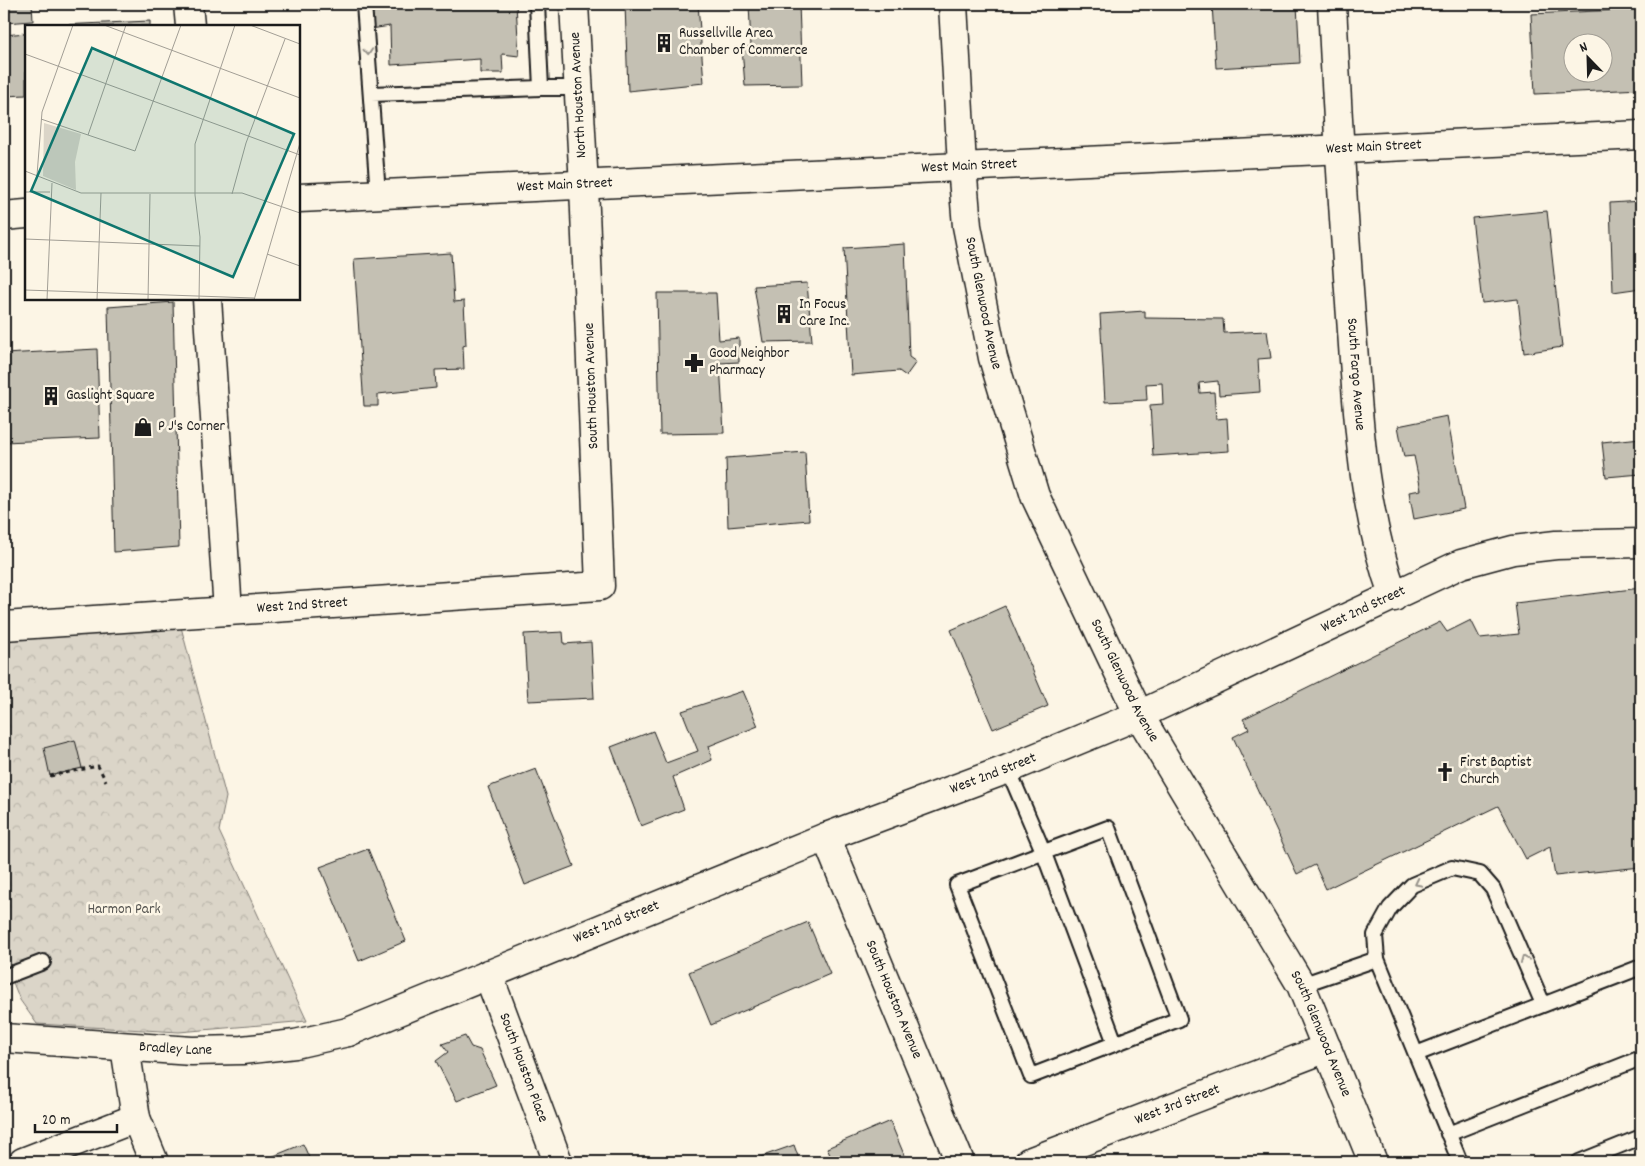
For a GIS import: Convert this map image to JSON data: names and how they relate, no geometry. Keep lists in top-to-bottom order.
{
  "streets": {
    "street": [
      "North Houston Avenue",
      "West Main Street",
      "South Glenwood Avenue",
      "South Fargo Avenue",
      "South Houston Avenue",
      "West 2nd Street",
      "Bradley Lane",
      "South Houston Place",
      "West 3rd Street"
    ]
  },
  "crossings": [
    ["North Houston Avenue", "West Main Street"],
    ["North Houston Avenue", "South Houston Avenue"],
    ["West Main Street", "South Glenwood Avenue"],
    ["West Main Street", "South Fargo Avenue"],
    ["West Main Street", "South Houston Avenue"],
    ["South Glenwood Avenue", "West 2nd Street"],
    ["South Glenwood Avenue", "West 3rd Street"],
    ["South Fargo Avenue", "West 2nd Street"],
    ["South Houston Avenue", "West 2nd Street"],
    ["West 2nd Street", "Bradley Lane"],
    ["West 2nd Street", "South Houston Place"]
  ],
  "parks": ["Harmon Park"],
  "places": {
    "building": ["Russellville Area Chamber of Commerce", "In Focus Care Inc.", "Gaslight Square"],
    "pharmacy": ["Good Neighbor Pharmacy"],
    "shop": ["P J's Corner"],
    "church": ["First Baptist Church"]
  },
  "scale_bar": "20 m",
  "north": "top left"
}
